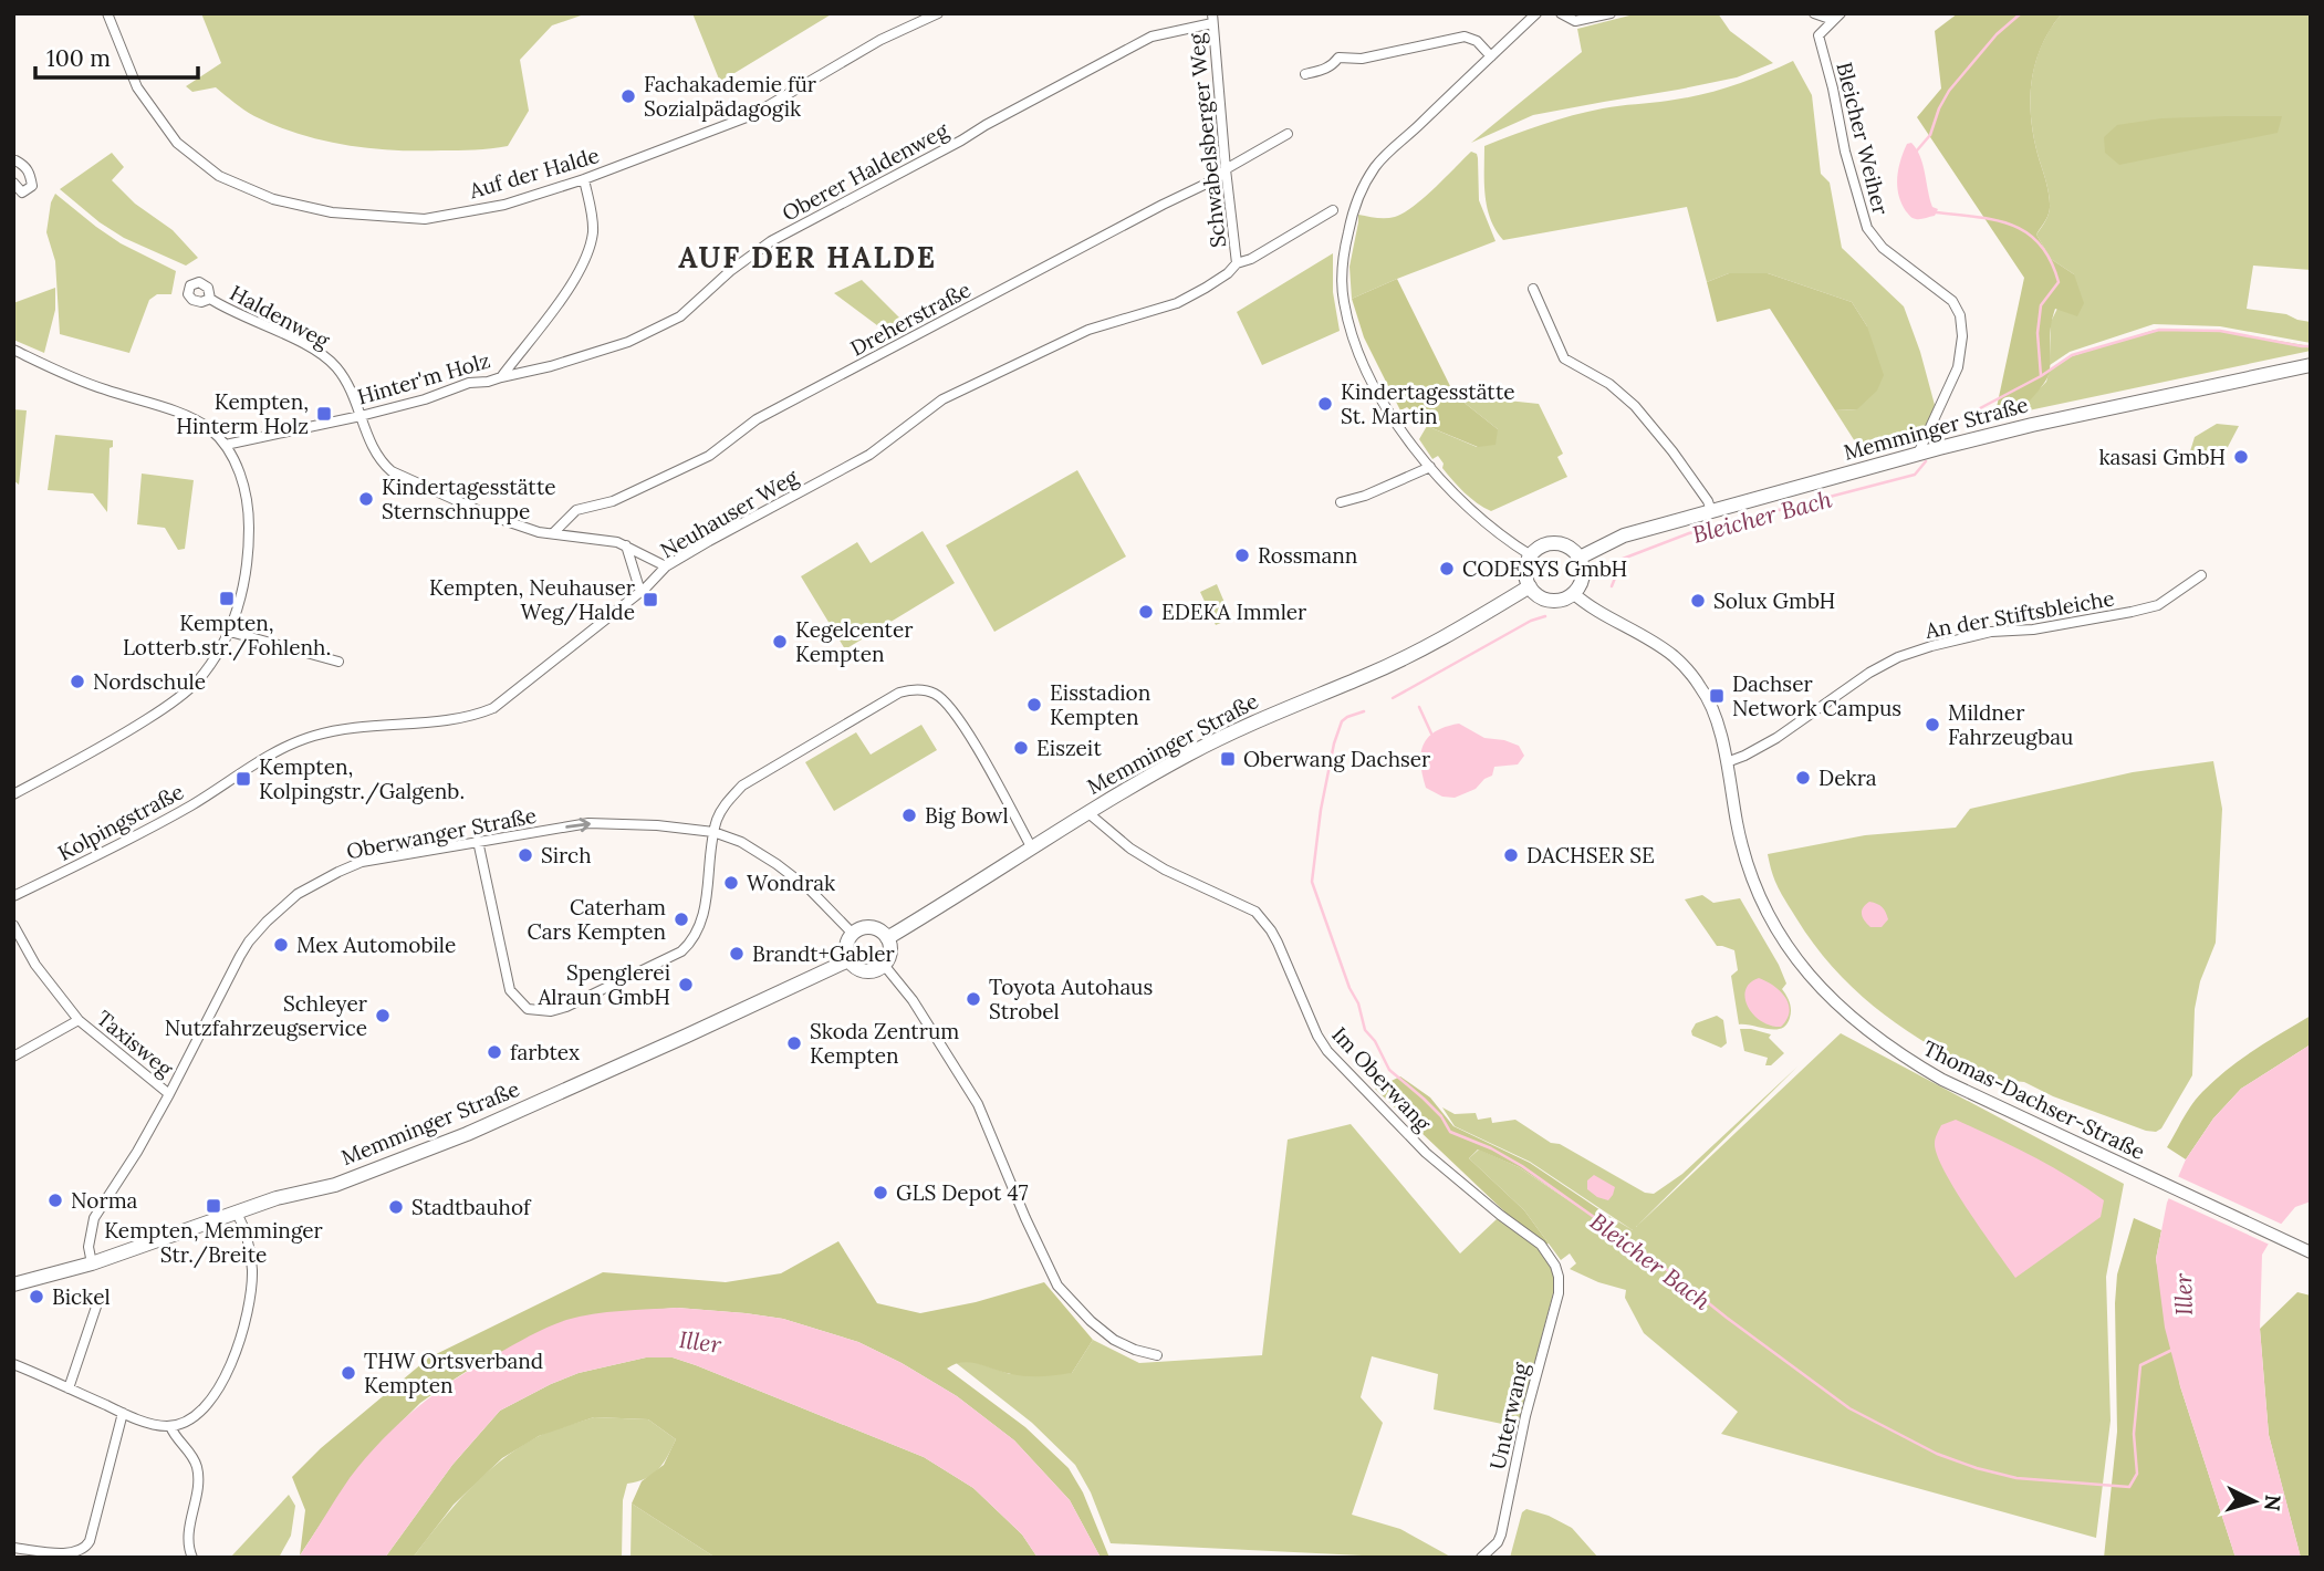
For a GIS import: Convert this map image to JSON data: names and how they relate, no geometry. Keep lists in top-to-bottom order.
{
  "streets": {
    "main road": ["Memminger Straße"],
    "street": [
      "Bleicher Weiher",
      "Schwabelsberger Weg",
      "Oberer Haldenweg",
      "Auf der Halde",
      "Haldenweg",
      "Dreherstraße",
      "Hinter'm Holz",
      "Neuhauser Weg",
      "An der Stiftsbleiche",
      "Kolpingstraße",
      "Oberwanger Straße",
      "Taxisweg",
      "Im Oberwang",
      "Thomas-Dachser-Straße",
      "Unterwang"
    ]
  },
  "crossings": [
    ["Bleicher Weiher", "Memminger Straße"],
    ["Schwabelsberger Weg", "Oberer Haldenweg"],
    ["Schwabelsberger Weg", "Dreherstraße"],
    ["Schwabelsberger Weg", "Neuhauser Weg"],
    ["Oberer Haldenweg", "Hinter'm Holz"],
    ["Auf der Halde", "Hinter'm Holz"],
    ["Haldenweg", "Dreherstraße"],
    ["Haldenweg", "Hinter'm Holz"],
    ["Haldenweg", "Neuhauser Weg"],
    ["Memminger Straße", "Oberwanger Straße"],
    ["Memminger Straße", "Im Oberwang"],
    ["Memminger Straße", "Thomas-Dachser-Straße"],
    ["Neuhauser Weg", "Kolpingstraße"],
    ["An der Stiftsbleiche", "Thomas-Dachser-Straße"],
    ["Oberwanger Straße", "Taxisweg"],
    ["Im Oberwang", "Unterwang"]
  ],
  "districts": ["AUF DER HALDE"],
  "water": ["Bleicher Bach", "Iller"],
  "places": {
    "other": [
      "Fachakademie für Sozialpädagogik",
      "Kindertagesstätte St. Martin",
      "kasasi GmbH",
      "Kindertagesstätte Sternschnuppe",
      "Rossmann",
      "CODESYS GmbH",
      "Solux GmbH",
      "EDEKA Immler",
      "Kegelcenter Kempten",
      "Nordschule",
      "Eisstadion Kempten",
      "Mildner Fahrzeugbau",
      "Eiszeit",
      "Dekra",
      "Big Bowl",
      "Sirch",
      "DACHSER SE",
      "Wondrak",
      "Caterham Cars Kempten",
      "Mex Automobile",
      "Brandt+Gabler",
      "Spenglerei Alraun GmbH",
      "Toyota Autohaus Strobel",
      "Schleyer Nutzfahrzeugservice",
      "Skoda Zentrum Kempten",
      "farbtex",
      "GLS Depot 47",
      "Norma",
      "Stadtbauhof",
      "Bickel",
      "THW Ortsverband Kempten"
    ],
    "transit": [
      "Kempten, Hinterm Holz",
      "Kempten, Lotterb.str./Fohlenh.",
      "Kempten, Neuhauser Weg/Halde",
      "Dachser Network Campus",
      "Oberwang Dachser",
      "Kempten, Kolpingstr./Galgenb.",
      "Kempten, Memminger Str./Breite"
    ]
  },
  "scale_bar": "100 m",
  "north": "right"
}
